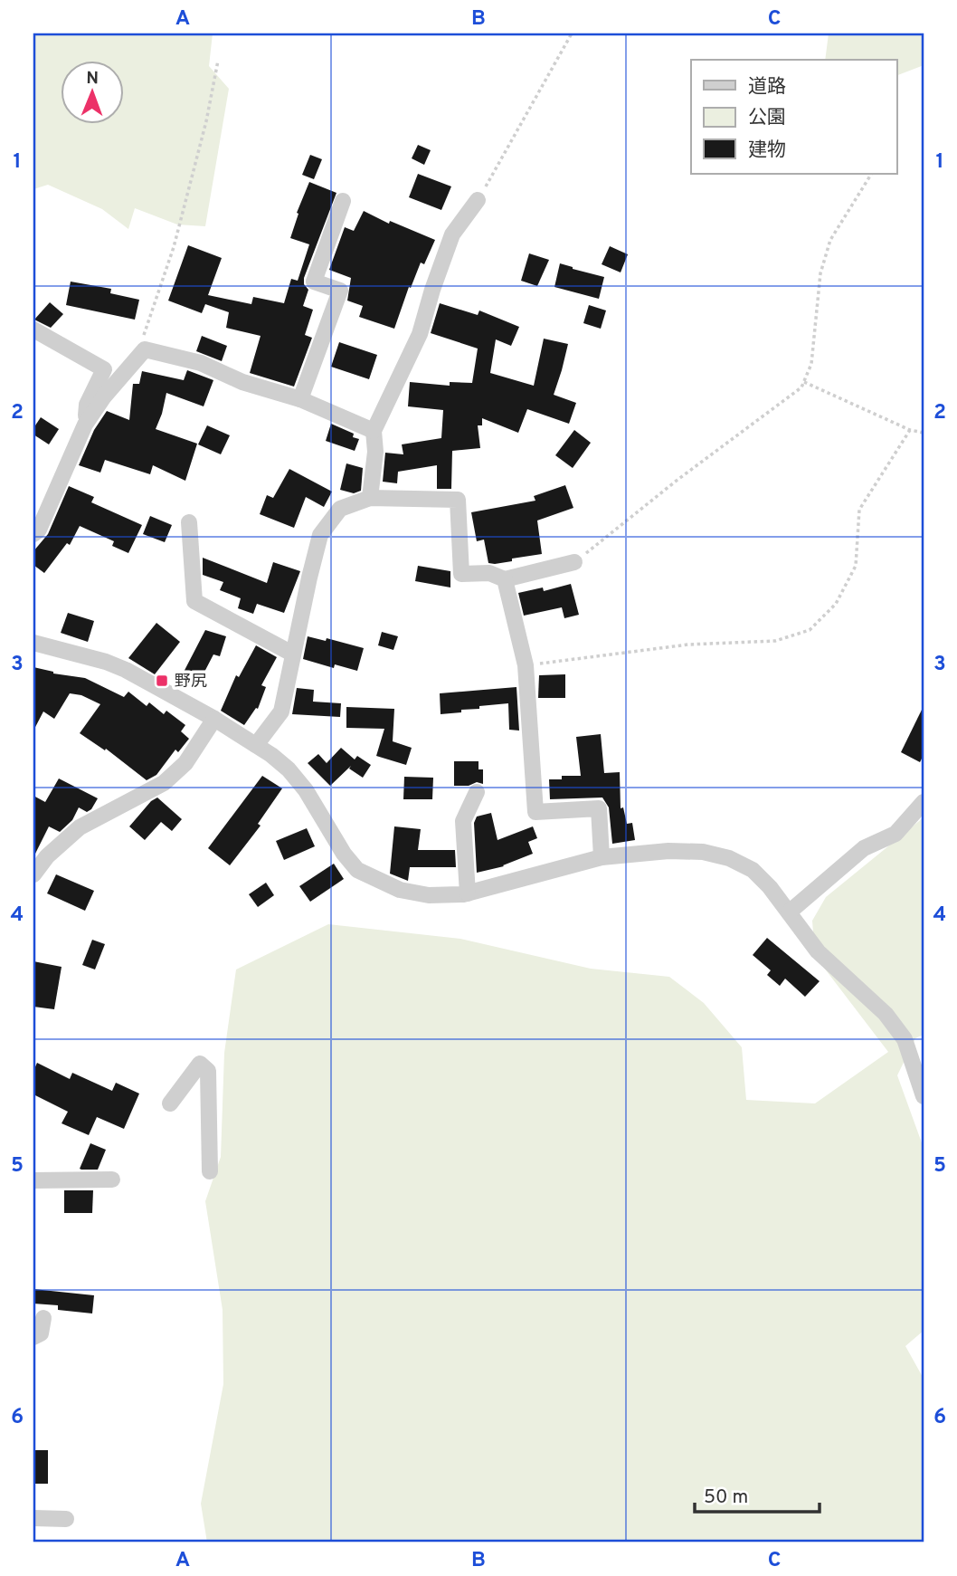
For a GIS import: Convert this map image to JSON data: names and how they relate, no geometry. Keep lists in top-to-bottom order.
{
  "places": {
    "transit": ["野尻"]
  },
  "legend": ["道路", "公園", "建物"],
  "scale_bar": "50 m",
  "north": "top",
  "grid": {
    "columns": ["A", "B", "C"],
    "rows": [
      "1",
      "2",
      "3",
      "4",
      "5",
      "6"
    ]
  }
}
